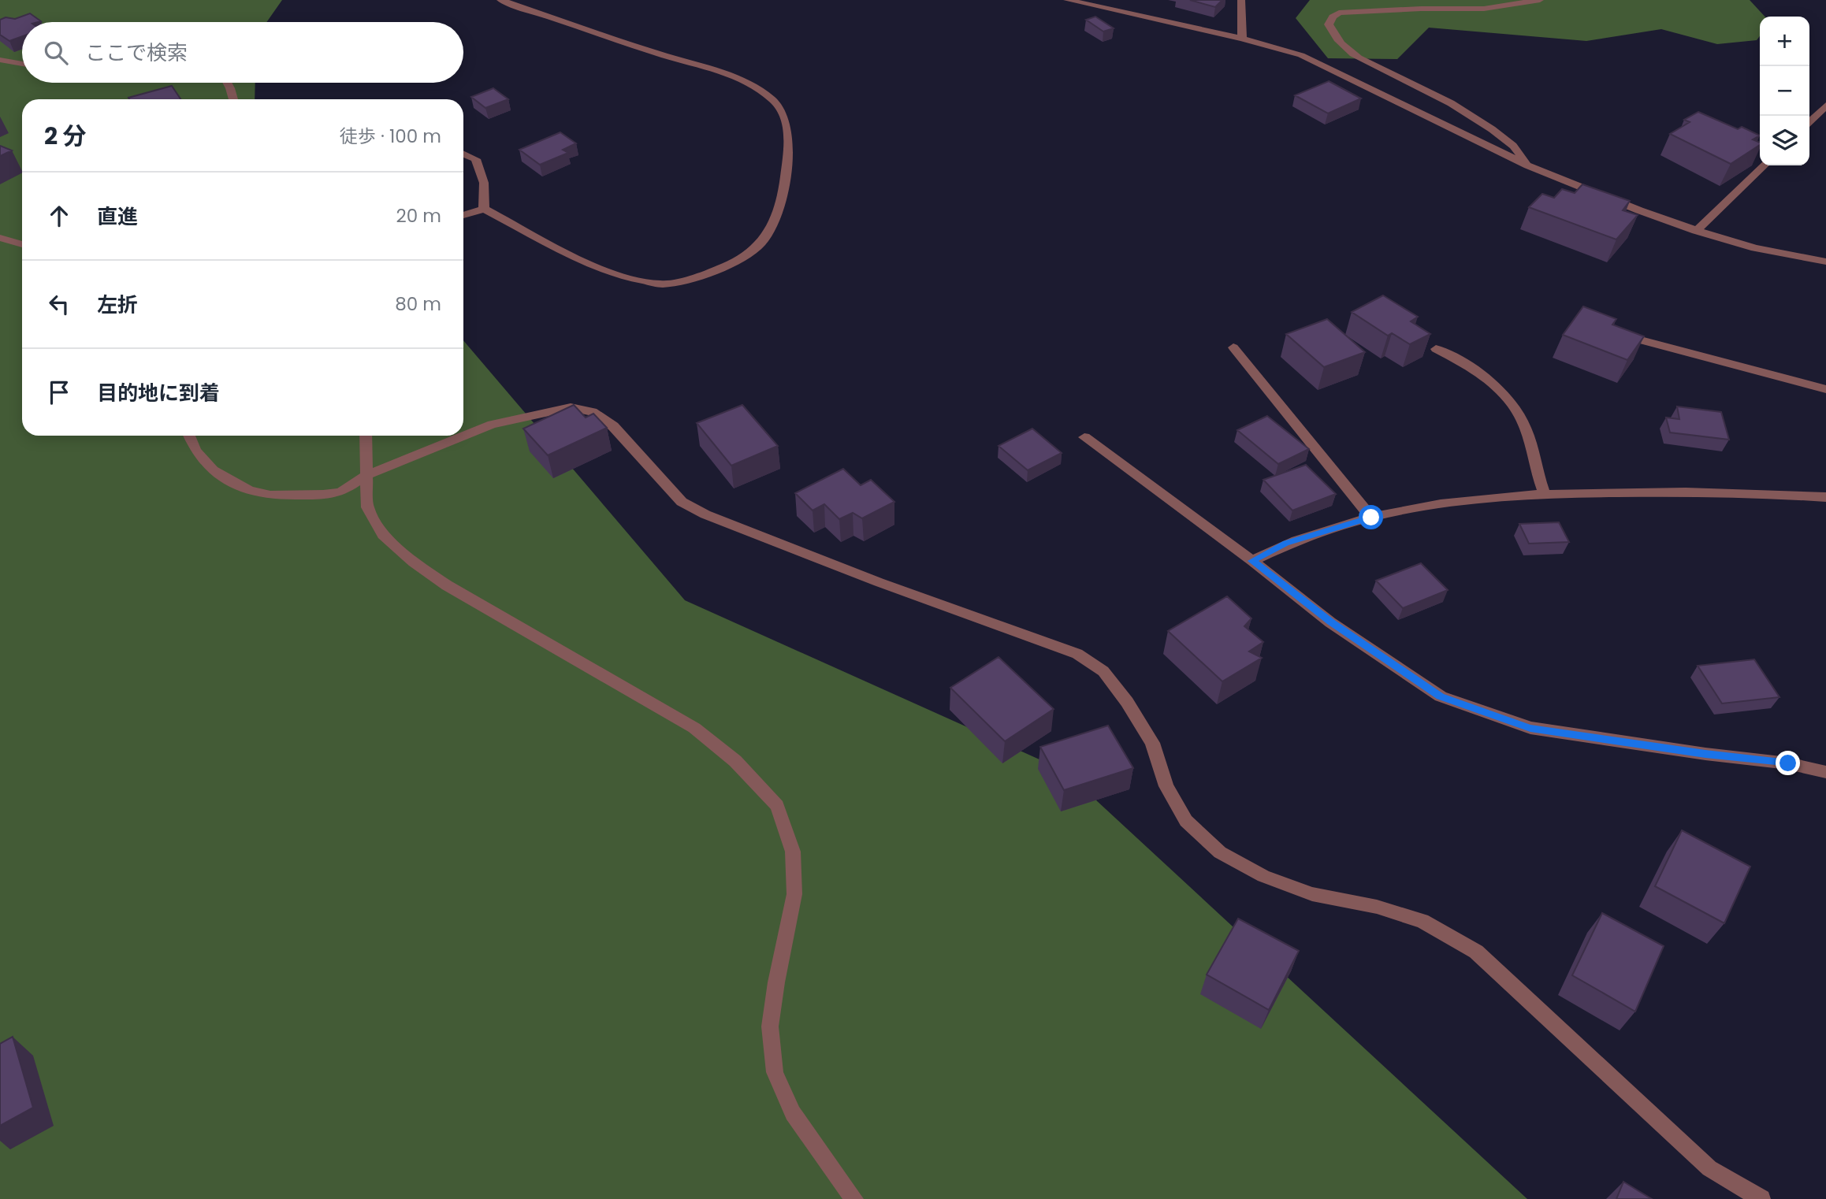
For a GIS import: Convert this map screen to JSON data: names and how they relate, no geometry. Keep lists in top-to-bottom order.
{
  "page": {
    "map_buttons": ["+", "−"],
    "search": "ここで検索",
    "heading": ["2 分", "徒歩 · 100 m"],
    "list": [
      ["直進", "20 m"],
      ["左折", "80 m"],
      "目的地に到着"
    ]
  }
}
